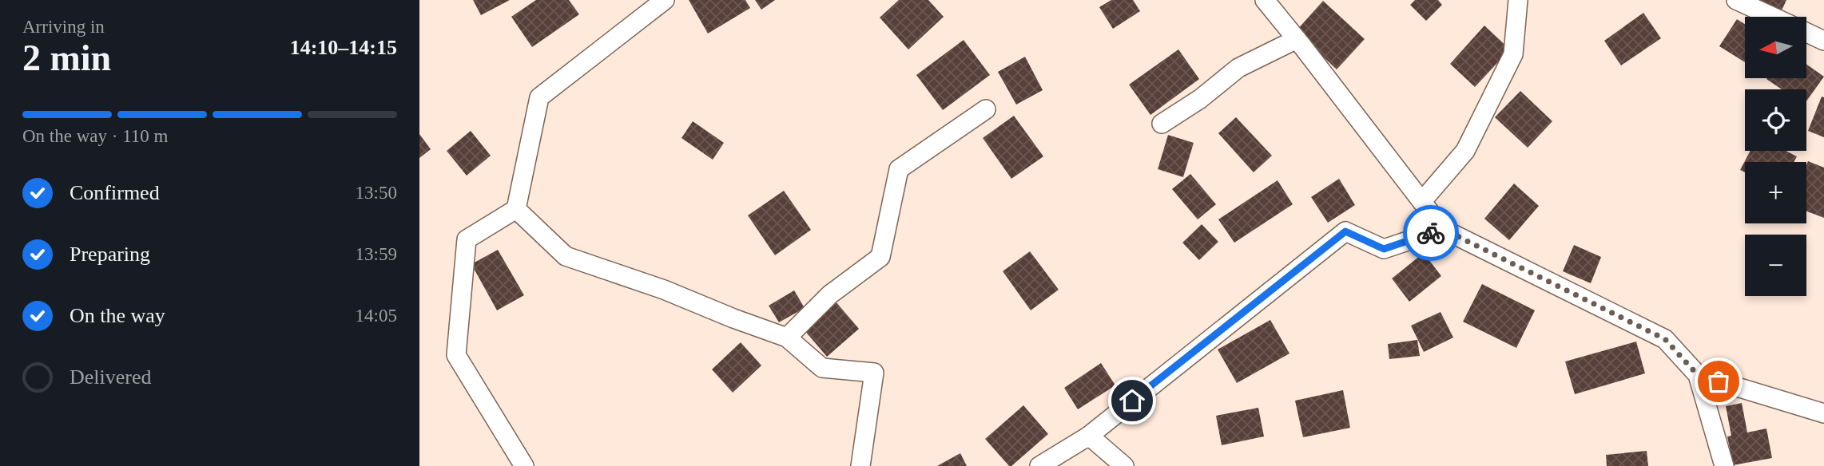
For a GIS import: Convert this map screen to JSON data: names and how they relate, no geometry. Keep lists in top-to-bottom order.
{
  "north": "left",
  "page": {
    "heading": ["2 min", "Arriving in", "14:10–14:15"],
    "map_buttons": ["+", "−"],
    "bar": "On the way · 110 m",
    "list": [
      ["Confirmed", "13:50"],
      ["Preparing", "13:59"],
      ["On the way", "14:05"],
      "Delivered"
    ]
  }
}
